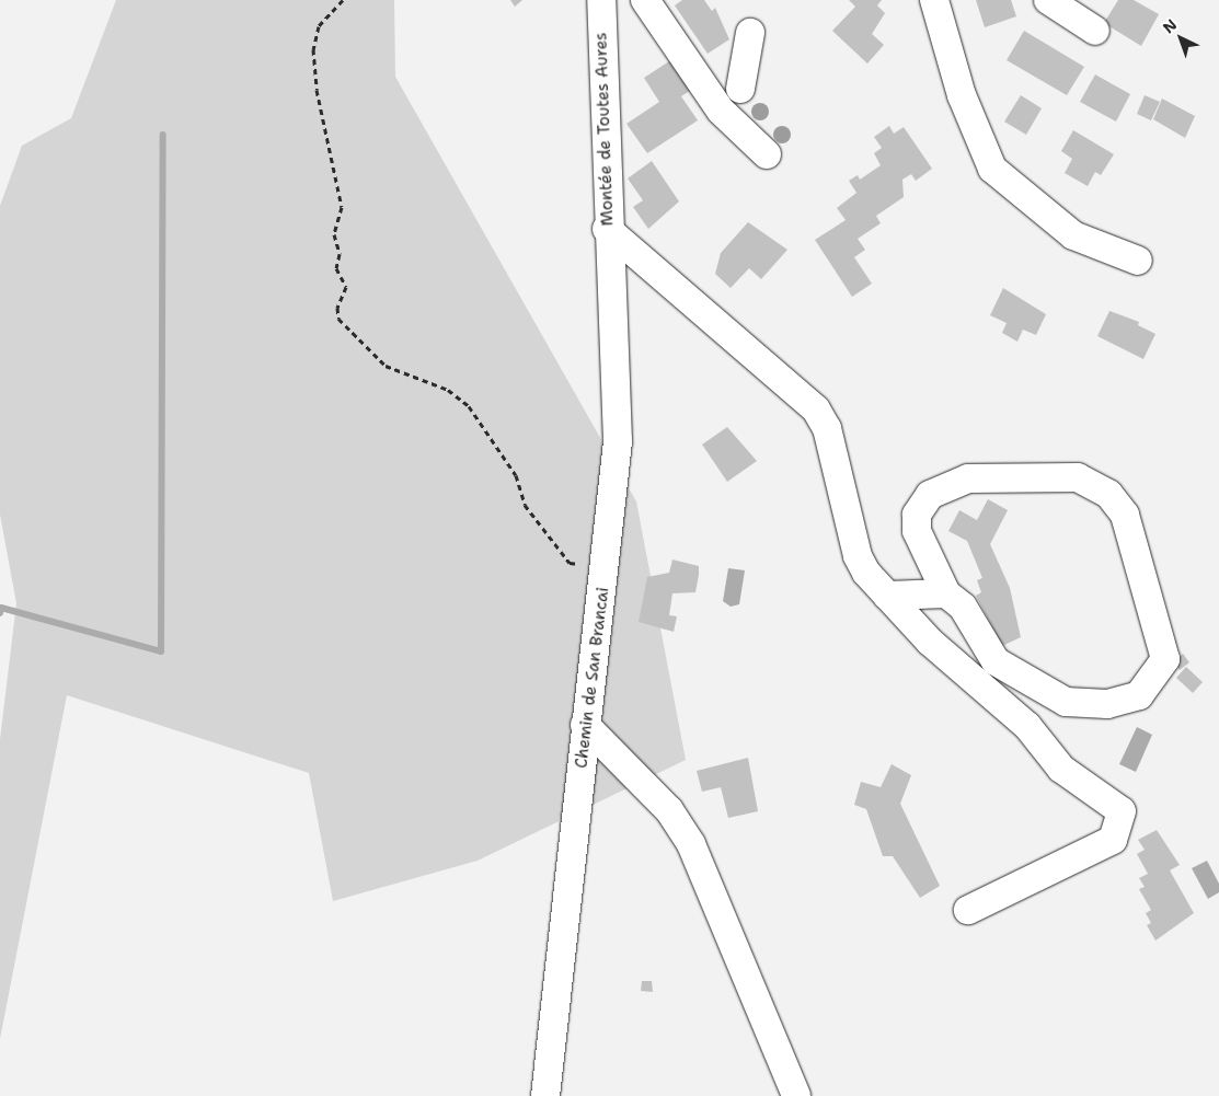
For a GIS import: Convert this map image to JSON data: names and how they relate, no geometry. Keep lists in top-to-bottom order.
{
  "streets": {
    "street": ["Montée de Toutes Aures", "Chemin de San Brancai"]
  },
  "crossings": [
    ["Montée de Toutes Aures", "Chemin de San Brancai"]
  ],
  "north": "top left"
}
